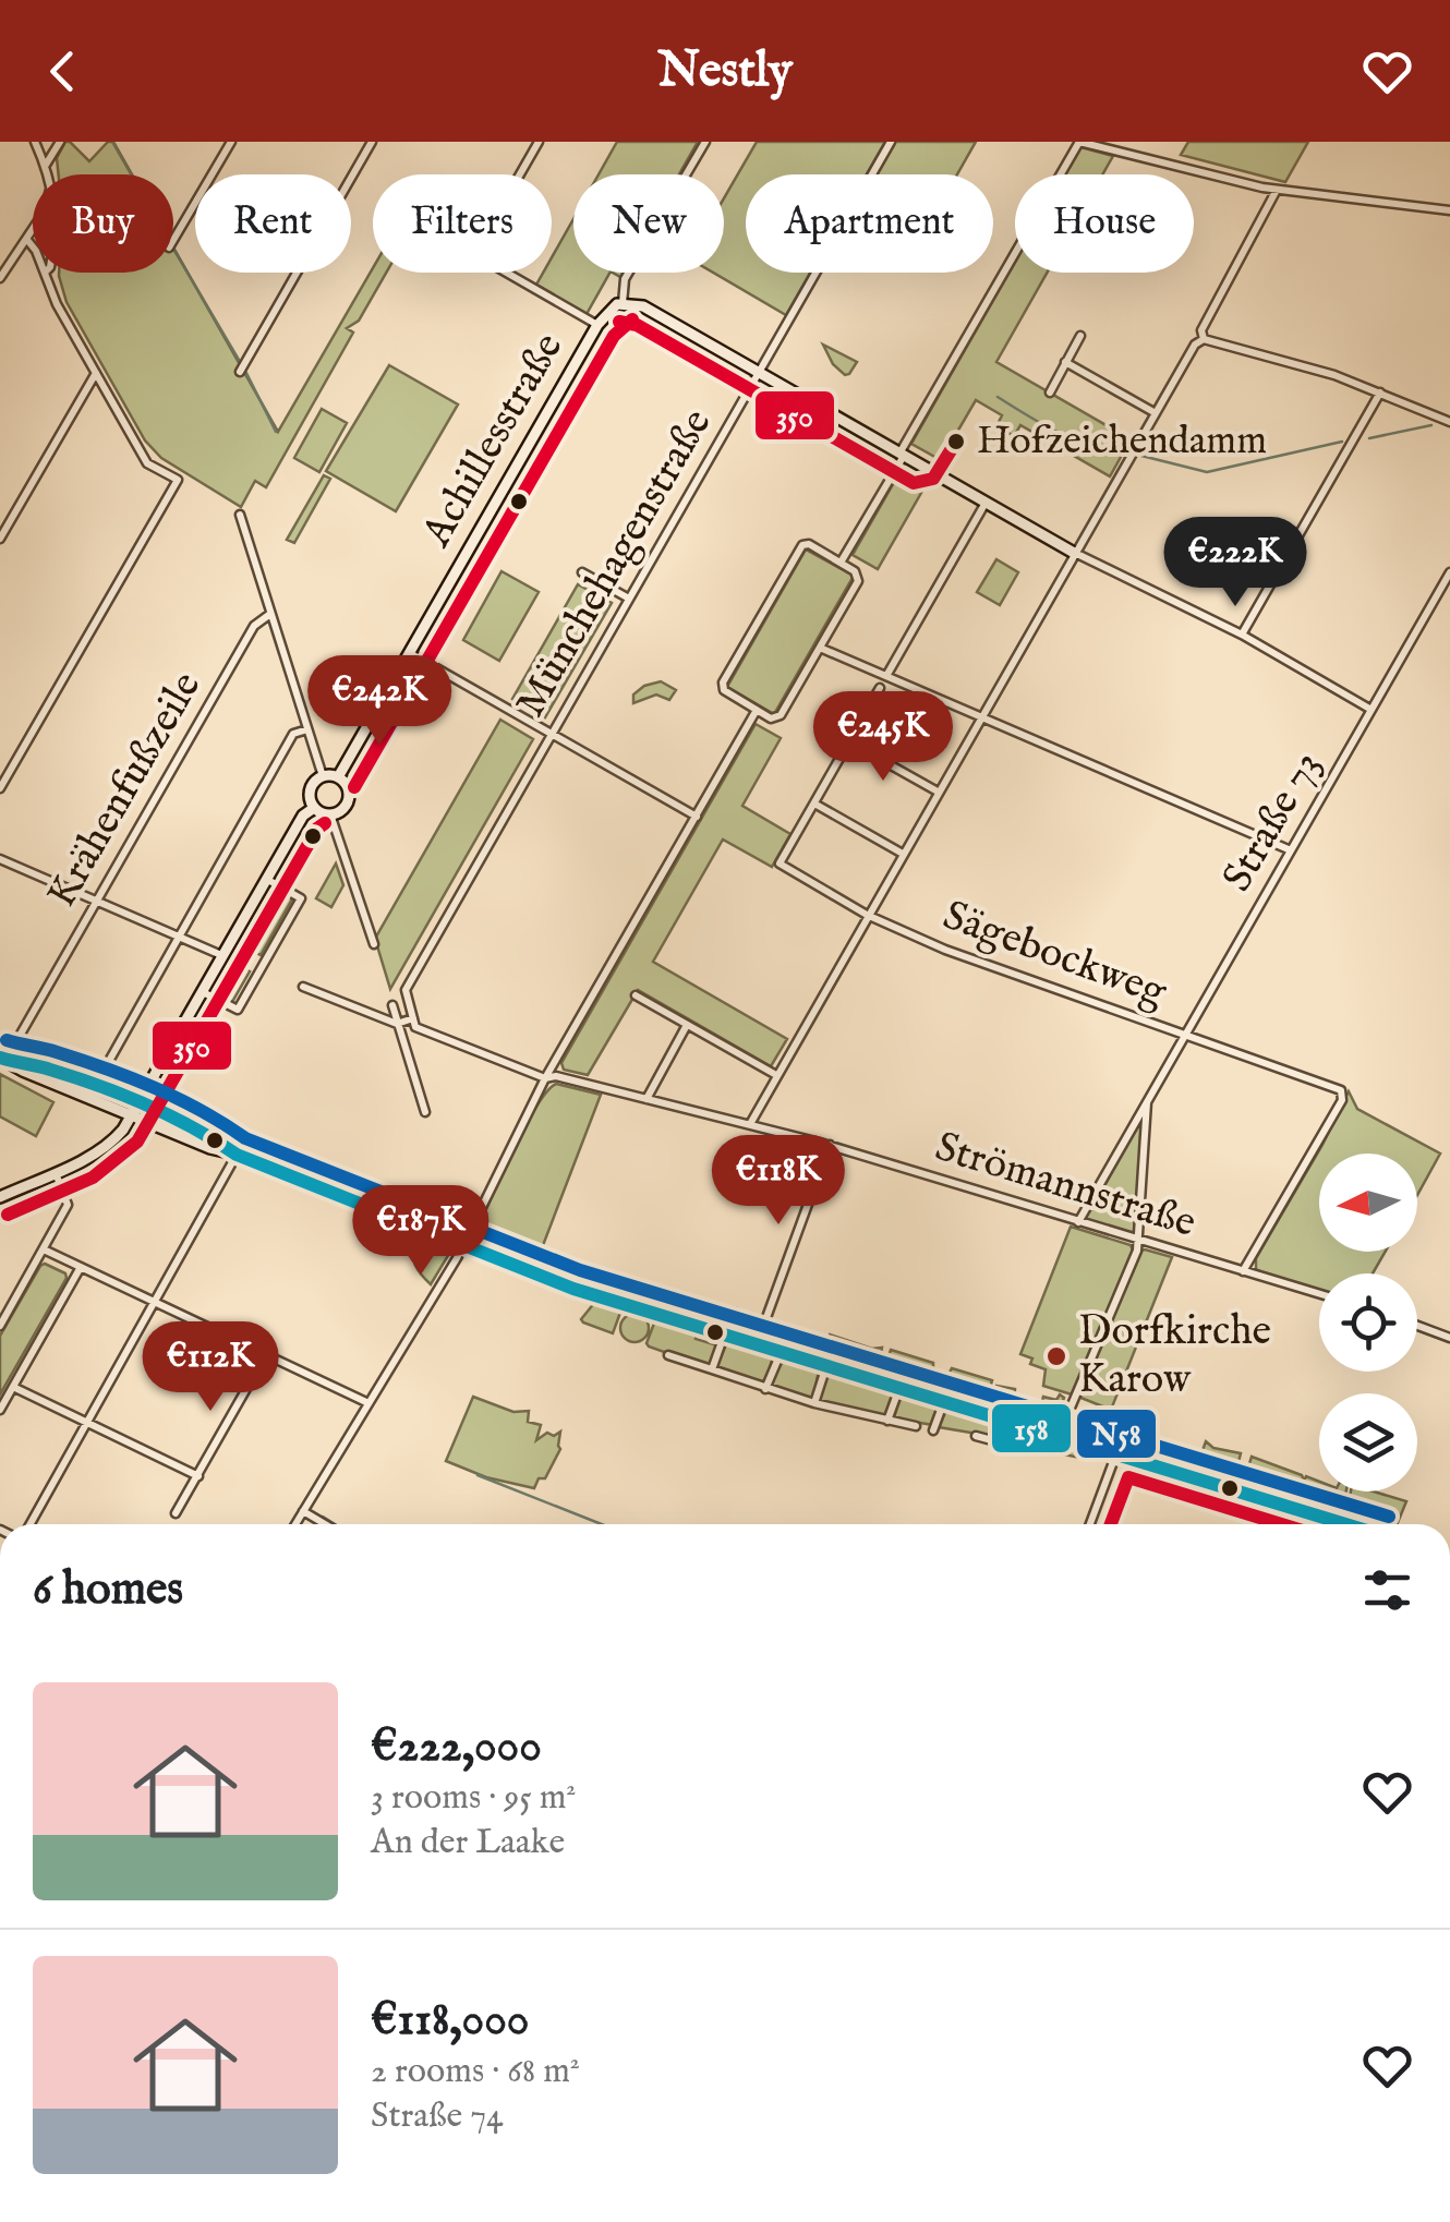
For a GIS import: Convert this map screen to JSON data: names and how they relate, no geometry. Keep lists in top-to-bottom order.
{
  "streets": {
    "main road": ["Achillesstraße"],
    "street": [
      "Münchehagenstraße",
      "Krähenfußzeile",
      "Straße 73",
      "Sägebockweg",
      "Strömannstraße"
    ]
  },
  "crossings": [
    ["Münchehagenstraße", "Strömannstraße"],
    ["Straße 73", "Sägebockweg"],
    ["Straße 73", "Strömannstraße"],
    ["Sägebockweg", "Strömannstraße"]
  ],
  "places": ["Hofzeichendamm", "Dorfkirche Karow"],
  "lines": ["transit line 350", "transit line N58", "transit line 158"],
  "north": "left",
  "page": {
    "header": "Nestly",
    "chip": [
      "Buy",
      "Rent",
      "Filters",
      "New",
      "Apartment",
      "House"
    ],
    "price": [
      "€222K",
      "€242K",
      "€245K",
      "€118K",
      "€187K",
      "€112K"
    ],
    "heading": "6 homes",
    "list": [
      {
        "name": "€222,000",
        "note": "3 rooms · 95 m² · An der Laake"
      },
      {
        "name": "€118,000",
        "note": "2 rooms · 68 m² · Straße 74"
      }
    ]
  }
}
